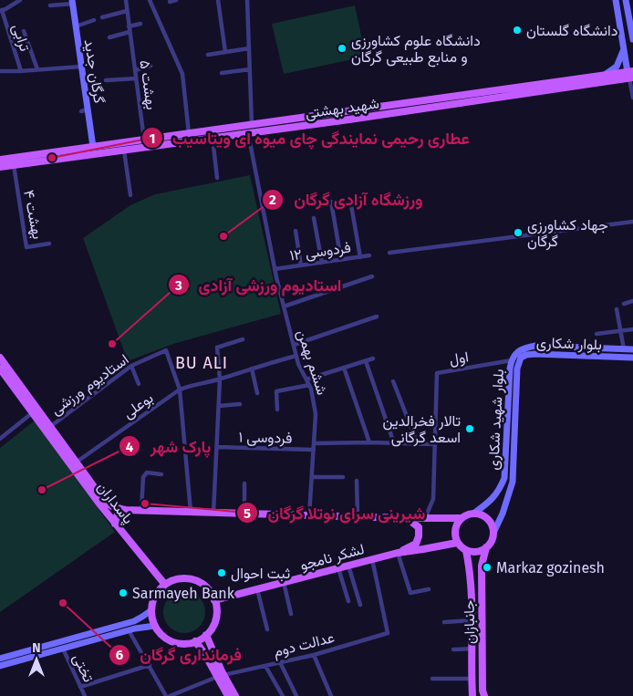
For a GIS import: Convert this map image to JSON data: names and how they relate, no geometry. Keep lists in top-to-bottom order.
{
  "streets": {
    "main road": [
      "گرگان جدید",
      "شهید بهشتی",
      "بلوار شکاری",
      "بلوار شهید شکاری",
      "پاسداران",
      "لشکر نامجو",
      "جانبازان"
    ],
    "street": [
      "ترابی",
      "بهشت ۵",
      "۴ بهشت",
      "۱۲ فردوسی",
      "اول",
      "ششم بهمن",
      "استادیوم ورزشی",
      "بوعلی",
      "۱ فردوسی",
      "عدالت دوم",
      "تختی"
    ]
  },
  "crossings": [
    ["گرگان جدید", "شهید بهشتی"],
    ["بهشت ۵", "شهید بهشتی"],
    ["شهید بهشتی", "۴ بهشت"],
    ["شهید بهشتی", "ششم بهمن"],
    ["۱۲ فردوسی", "ششم بهمن"],
    ["بلوار شکاری", "بلوار شهید شکاری"],
    ["بلوار شکاری", "لشکر نامجو"],
    ["بلوار شکاری", "جانبازان"],
    ["اول", "بلوار شهید شکاری"],
    ["ششم بهمن", "بوعلی"],
    ["ششم بهمن", "۱ فردوسی"],
    ["استادیوم ورزشی", "بوعلی"],
    ["استادیوم ورزشی", "پاسداران"],
    ["بوعلی", "پاسداران"],
    ["بلوار شهید شکاری", "لشکر نامجو"],
    ["بلوار شهید شکاری", "جانبازان"],
    ["پاسداران", "لشکر نامجو"],
    ["لشکر نامجو", "جانبازان"],
    ["لشکر نامجو", "عدالت دوم"]
  ],
  "districts": ["BU ALI"],
  "places": [
    "دانشگاه گلستان",
    "دانشگاه علوم کشاورزی و منابع طبیعی گرگان",
    "عطاری رحیمی نمایندگی چای میوه ای ویتاسیب",
    "جهاد کشاورزی گرگان",
    "ورزشگاه آزادی گرگان",
    "استادیوم ورزشی آزادی",
    "تالار فخرالدین اسعد گرگانی",
    "پارک شهر",
    "شیرینی سرای نوتلا گرگان",
    "Markaz gozinesh",
    "ثبت احوال",
    "Sarmayeh Bank",
    "فرمانداری گرگان"
  ],
  "north": "top"
}
